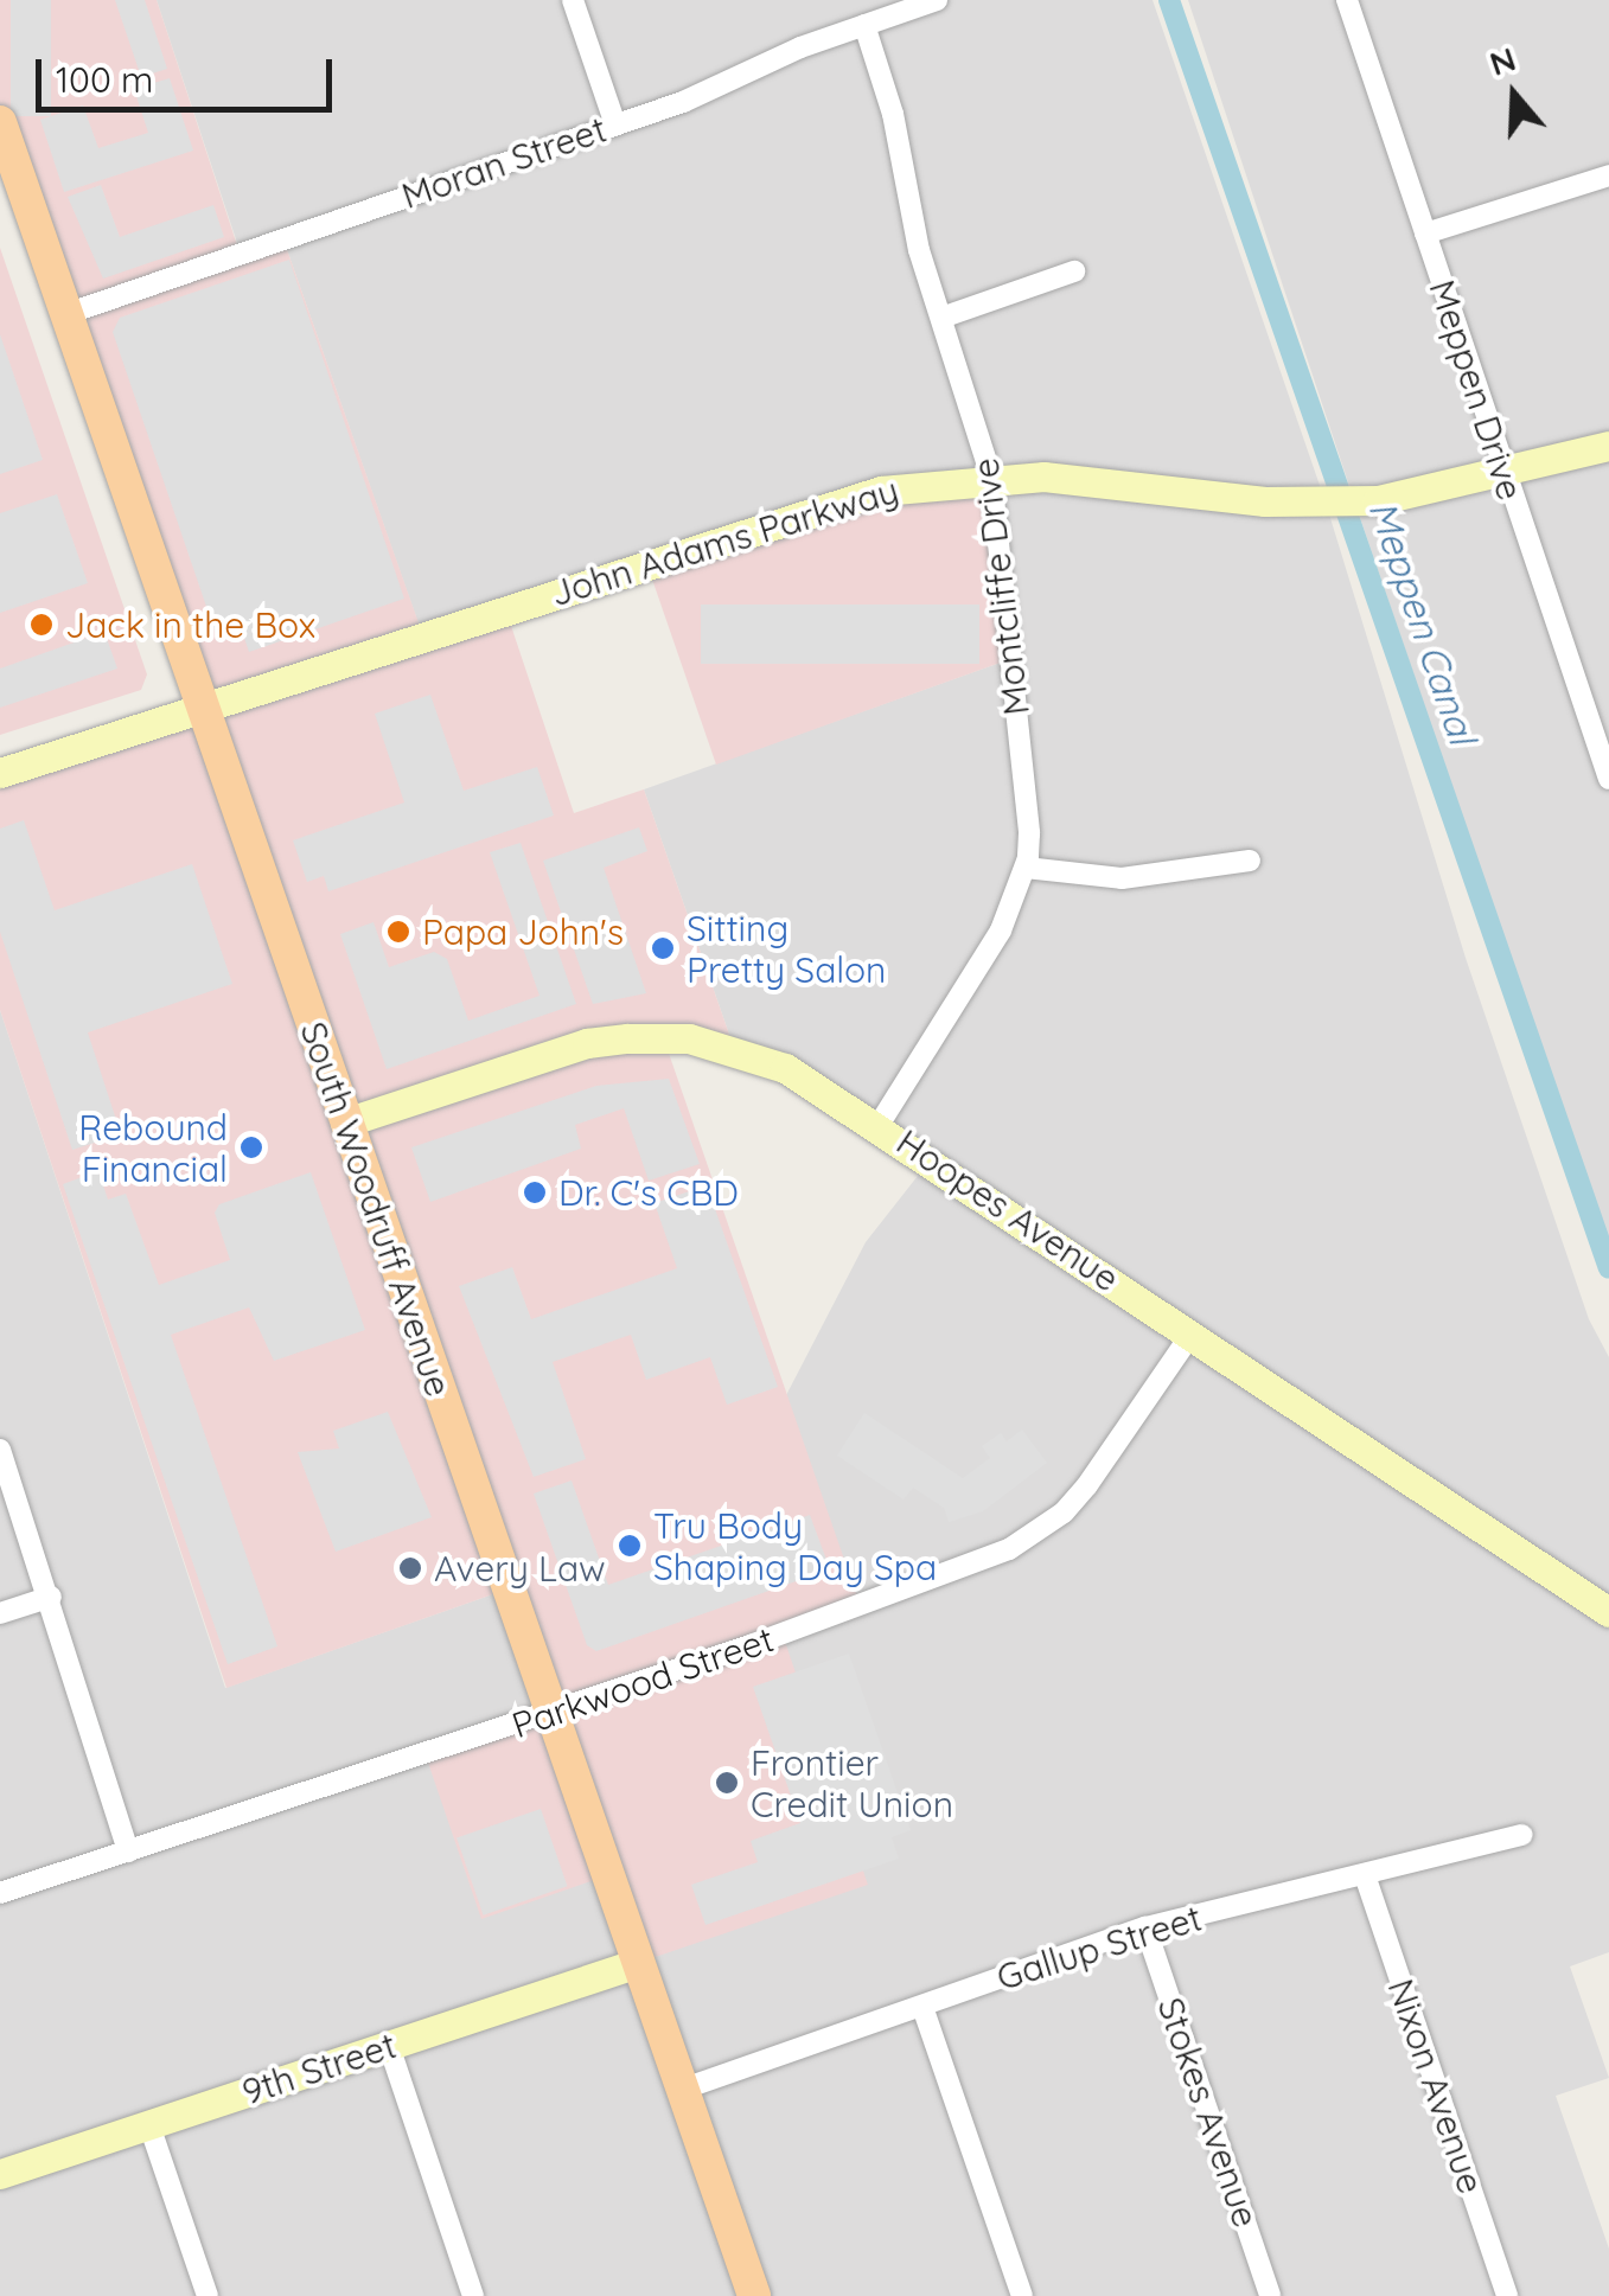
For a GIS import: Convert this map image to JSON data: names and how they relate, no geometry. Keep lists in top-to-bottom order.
{
  "streets": {
    "main road": ["South Woodruff Avenue"],
    "street": [
      "Moran Street",
      "Meppen Drive",
      "John Adams Parkway",
      "Montcliffe Drive",
      "Hoopes Avenue",
      "Parkwood Street",
      "Gallup Street",
      "9th Street",
      "Nixon Avenue",
      "Stokes Avenue"
    ]
  },
  "crossings": [
    ["Moran Street", "Montcliffe Drive"],
    ["Moran Street", "South Woodruff Avenue"],
    ["Meppen Drive", "John Adams Parkway"],
    ["John Adams Parkway", "Montcliffe Drive"],
    ["John Adams Parkway", "South Woodruff Avenue"],
    ["Montcliffe Drive", "Hoopes Avenue"],
    ["South Woodruff Avenue", "Hoopes Avenue"],
    ["South Woodruff Avenue", "Parkwood Street"],
    ["South Woodruff Avenue", "Gallup Street"],
    ["South Woodruff Avenue", "9th Street"],
    ["Hoopes Avenue", "Parkwood Street"],
    ["Gallup Street", "Nixon Avenue"],
    ["Gallup Street", "Stokes Avenue"]
  ],
  "water": ["Meppen Canal"],
  "places": [
    "Jack in the Box",
    "Papa John's",
    "Sitting Pretty Salon",
    "Rebound Financial",
    "Dr. C's CBD",
    "Tru Body Shaping Day Spa",
    "Avery Law",
    "Frontier Credit Union"
  ],
  "scale_bar": "100 m",
  "north": "top"
}
